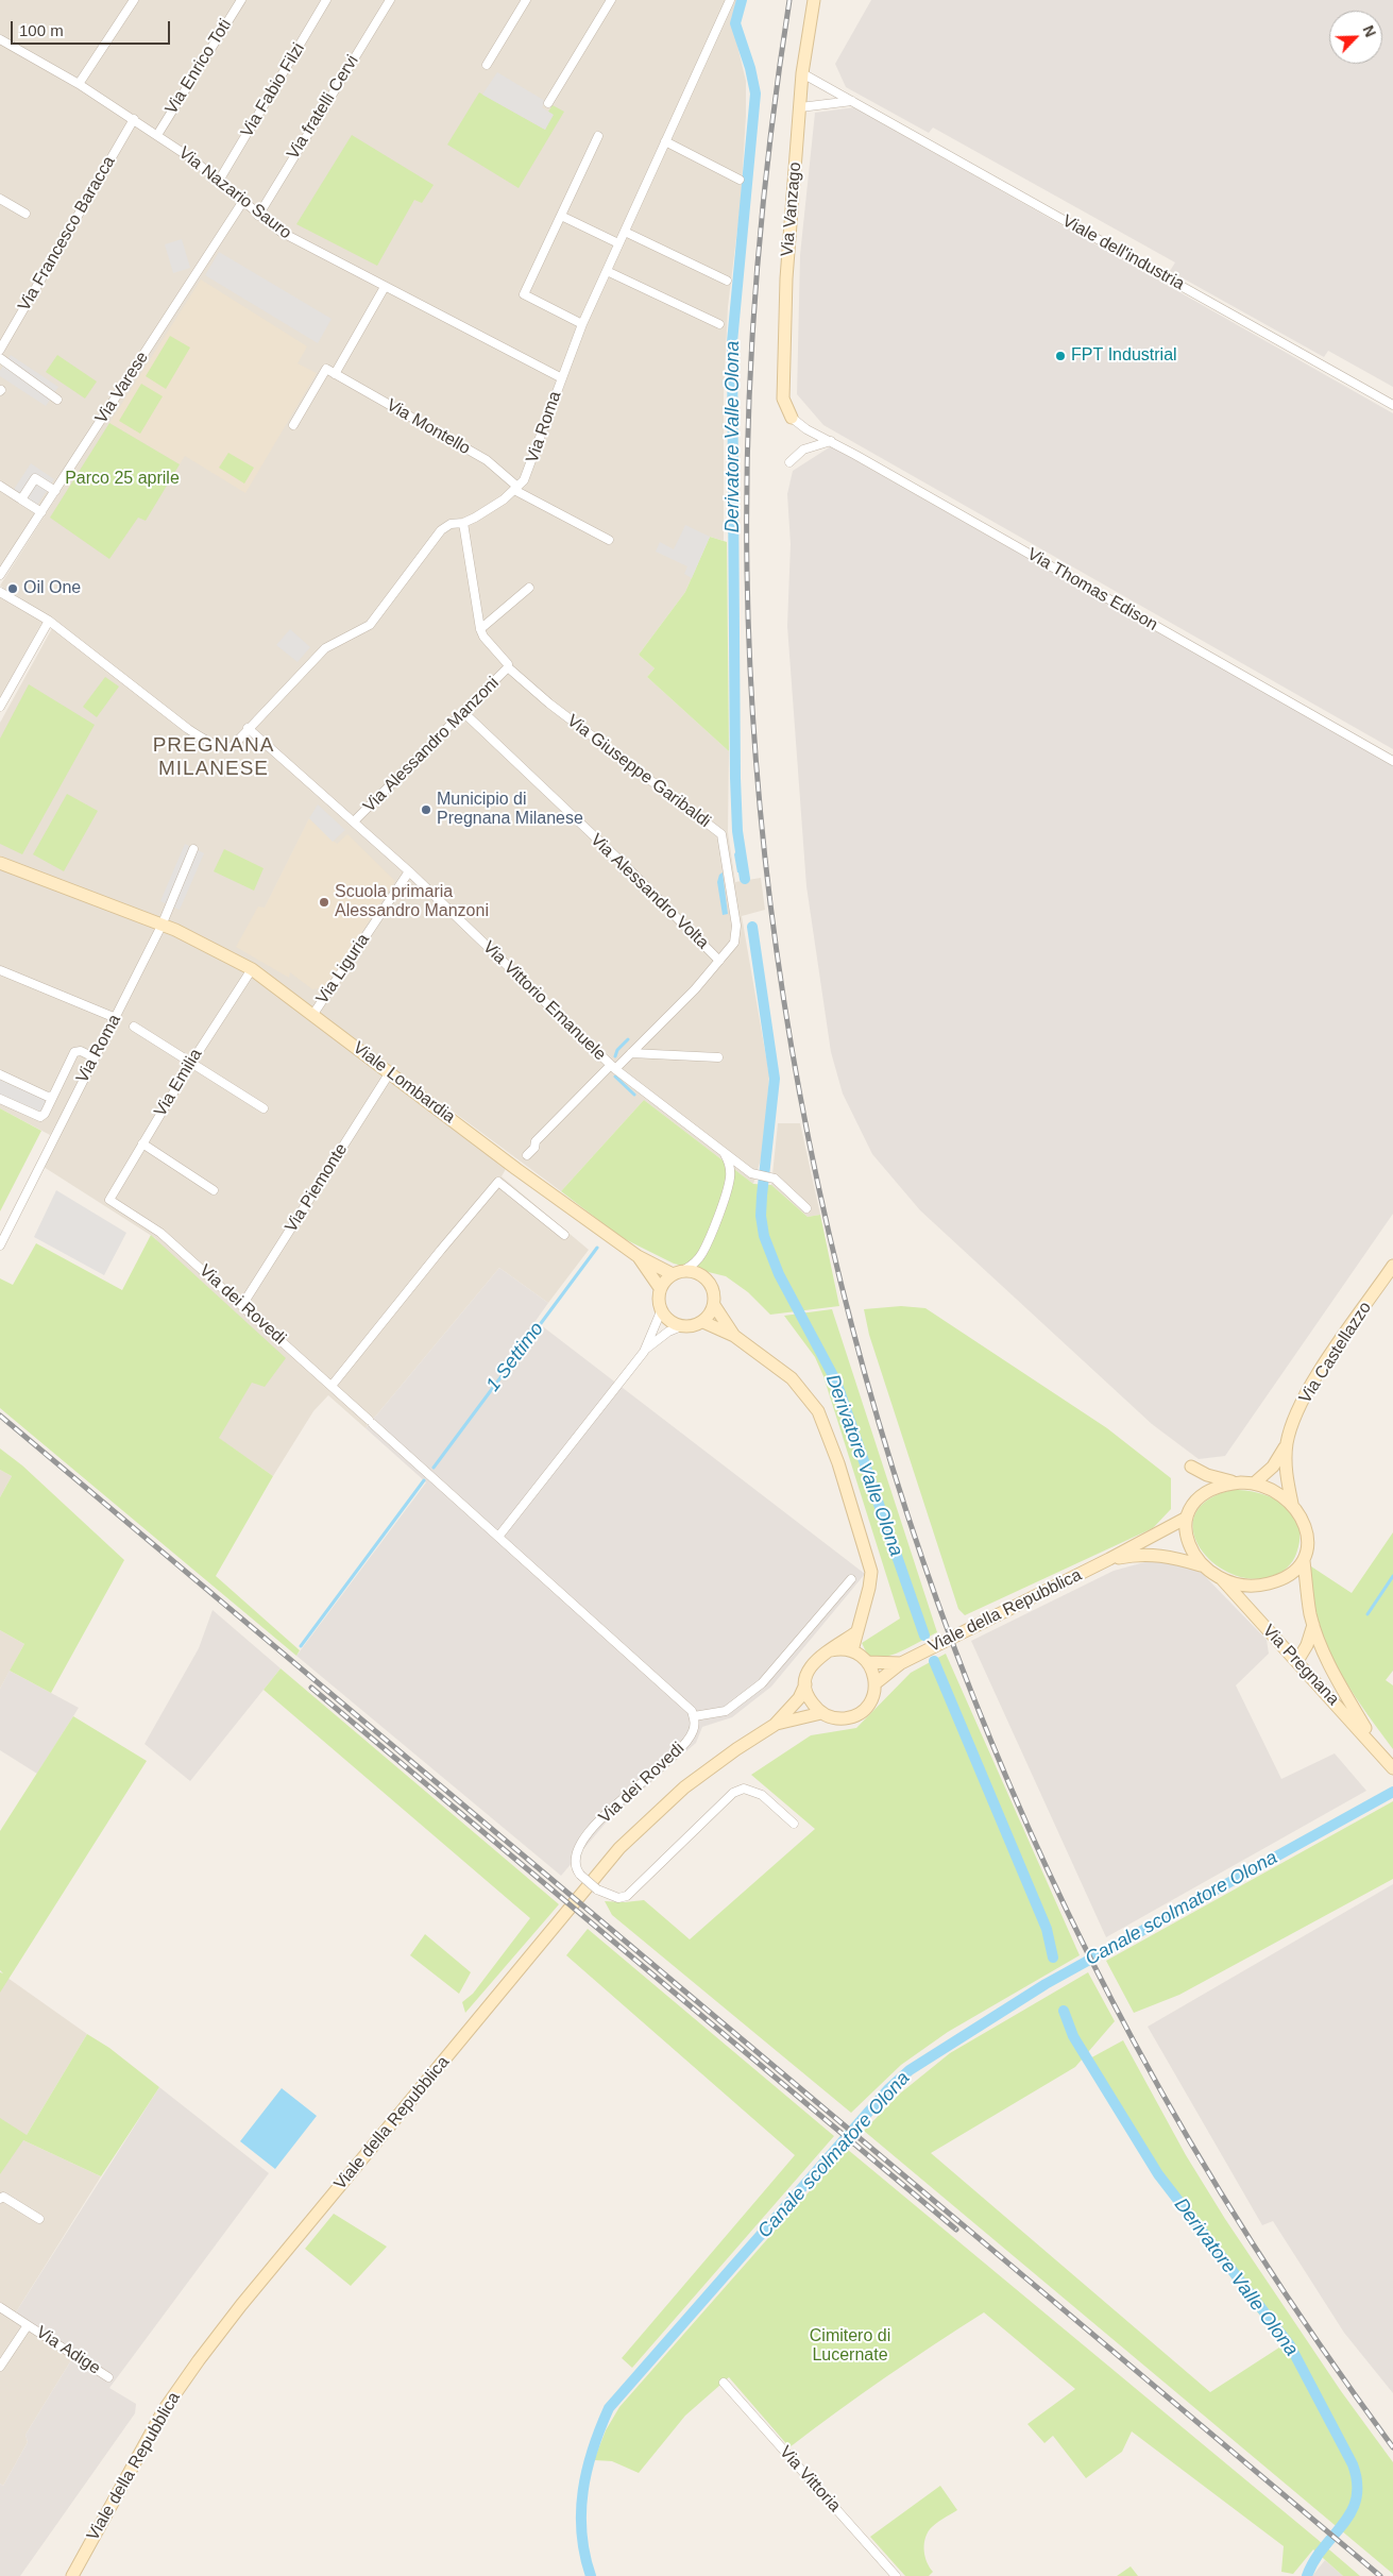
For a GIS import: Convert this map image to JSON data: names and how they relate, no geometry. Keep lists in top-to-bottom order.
{
  "streets": {
    "street": [
      "Via Enrico Toti",
      "Via Fabio Filzi",
      "Via fratelli Cervi",
      "Via Nazario Sauro",
      "Via Vanzago",
      "Via Francesco Baracca",
      "Viale dell'industria",
      "Via Varese",
      "Via Montello",
      "Via Roma",
      "Via Thomas Edison",
      "Via Alessandro Manzoni",
      "Via Giuseppe Garibaldi",
      "Via Alessandro Volta",
      "Via Liguria",
      "Via Vittorio Emanuele",
      "Via Emilia",
      "Viale Lombardia",
      "Via Piemonte",
      "Via dei Rovedi",
      "Via Castellazzo",
      "Viale della Repubblica",
      "Via Pregnana",
      "Via Adige",
      "Via Vittoria"
    ]
  },
  "crossings": [
    ["Via Enrico Toti", "Via Nazario Sauro"],
    ["Via Fabio Filzi", "Via Nazario Sauro"],
    ["Via fratelli Cervi", "Via Nazario Sauro"],
    ["Via Nazario Sauro", "Via Francesco Baracca"],
    ["Via Nazario Sauro", "Via Varese"],
    ["Via Nazario Sauro", "Via Roma"],
    ["Via Vanzago", "Viale dell'industria"],
    ["Via Vanzago", "Via Thomas Edison"],
    ["Via Montello", "Via Roma"],
    ["Via Roma", "Via Giuseppe Garibaldi"],
    ["Via Roma", "Via Vittorio Emanuele"],
    ["Via Roma", "Viale Lombardia"],
    ["Via Alessandro Manzoni", "Via Giuseppe Garibaldi"],
    ["Via Alessandro Manzoni", "Via Alessandro Volta"],
    ["Via Alessandro Manzoni", "Via Vittorio Emanuele"],
    ["Via Giuseppe Garibaldi", "Via Alessandro Volta"],
    ["Via Giuseppe Garibaldi", "Via Vittorio Emanuele"],
    ["Via Liguria", "Via Vittorio Emanuele"],
    ["Via Liguria", "Viale Lombardia"],
    ["Via Emilia", "Viale Lombardia"],
    ["Via Emilia", "Via dei Rovedi"],
    ["Viale Lombardia", "Via Piemonte"],
    ["Via Piemonte", "Via dei Rovedi"],
    ["Via Castellazzo", "Viale della Repubblica"],
    ["Via Castellazzo", "Via Pregnana"],
    ["Viale della Repubblica", "Via Pregnana"]
  ],
  "districts": ["PREGNANA MILANESE"],
  "water": ["Derivatore Valle Olona", "1 Settimo", "Canale scolmatore Olona"],
  "parks": ["Parco 25 aprile", "Cimitero di Lucernate"],
  "places": [
    "FPT Industrial",
    "Oil One",
    "Municipio di Pregnana Milanese",
    "Scuola primaria Alessandro Manzoni"
  ],
  "scale_bar": "100 m",
  "north": "top right"
}
